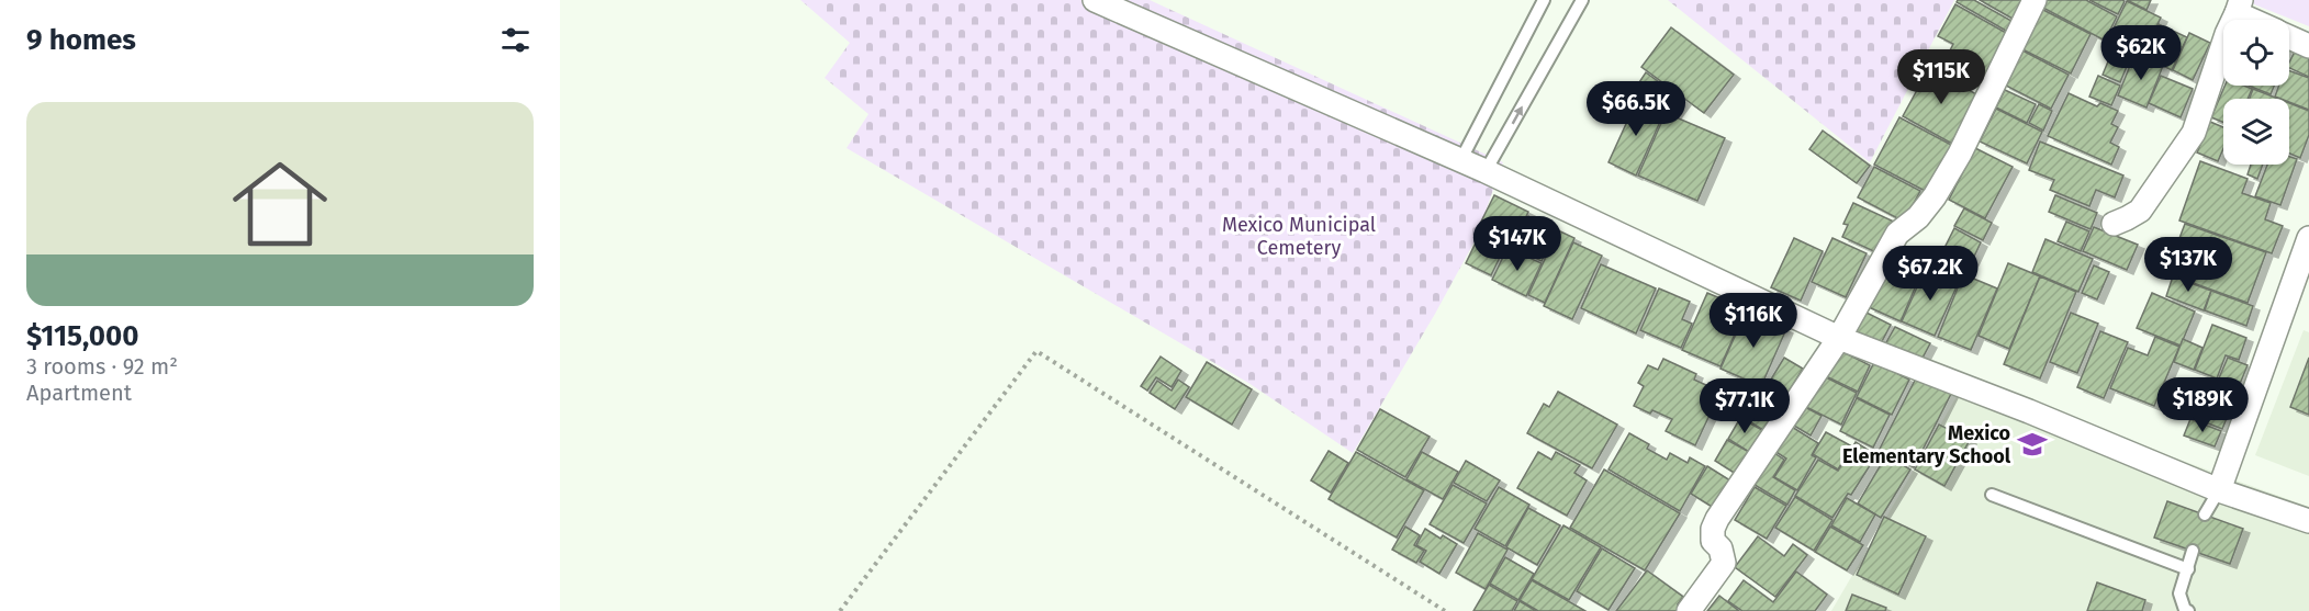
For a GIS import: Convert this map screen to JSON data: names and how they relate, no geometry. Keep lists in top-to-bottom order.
{
  "parks": ["Mexico Municipal Cemetery"],
  "places": {
    "school or university": ["Mexico Elementary School"]
  },
  "page": {
    "heading": "9 homes",
    "price": [
      "$62K",
      "$115K",
      "$66.5K",
      "$147K",
      "$137K",
      "$67.2K",
      "$116K",
      "$189K",
      "$77.1K"
    ],
    "list": [
      {
        "name": "$115,000",
        "note": "3 rooms · 92 m² · Apartment"
      }
    ]
  }
}
